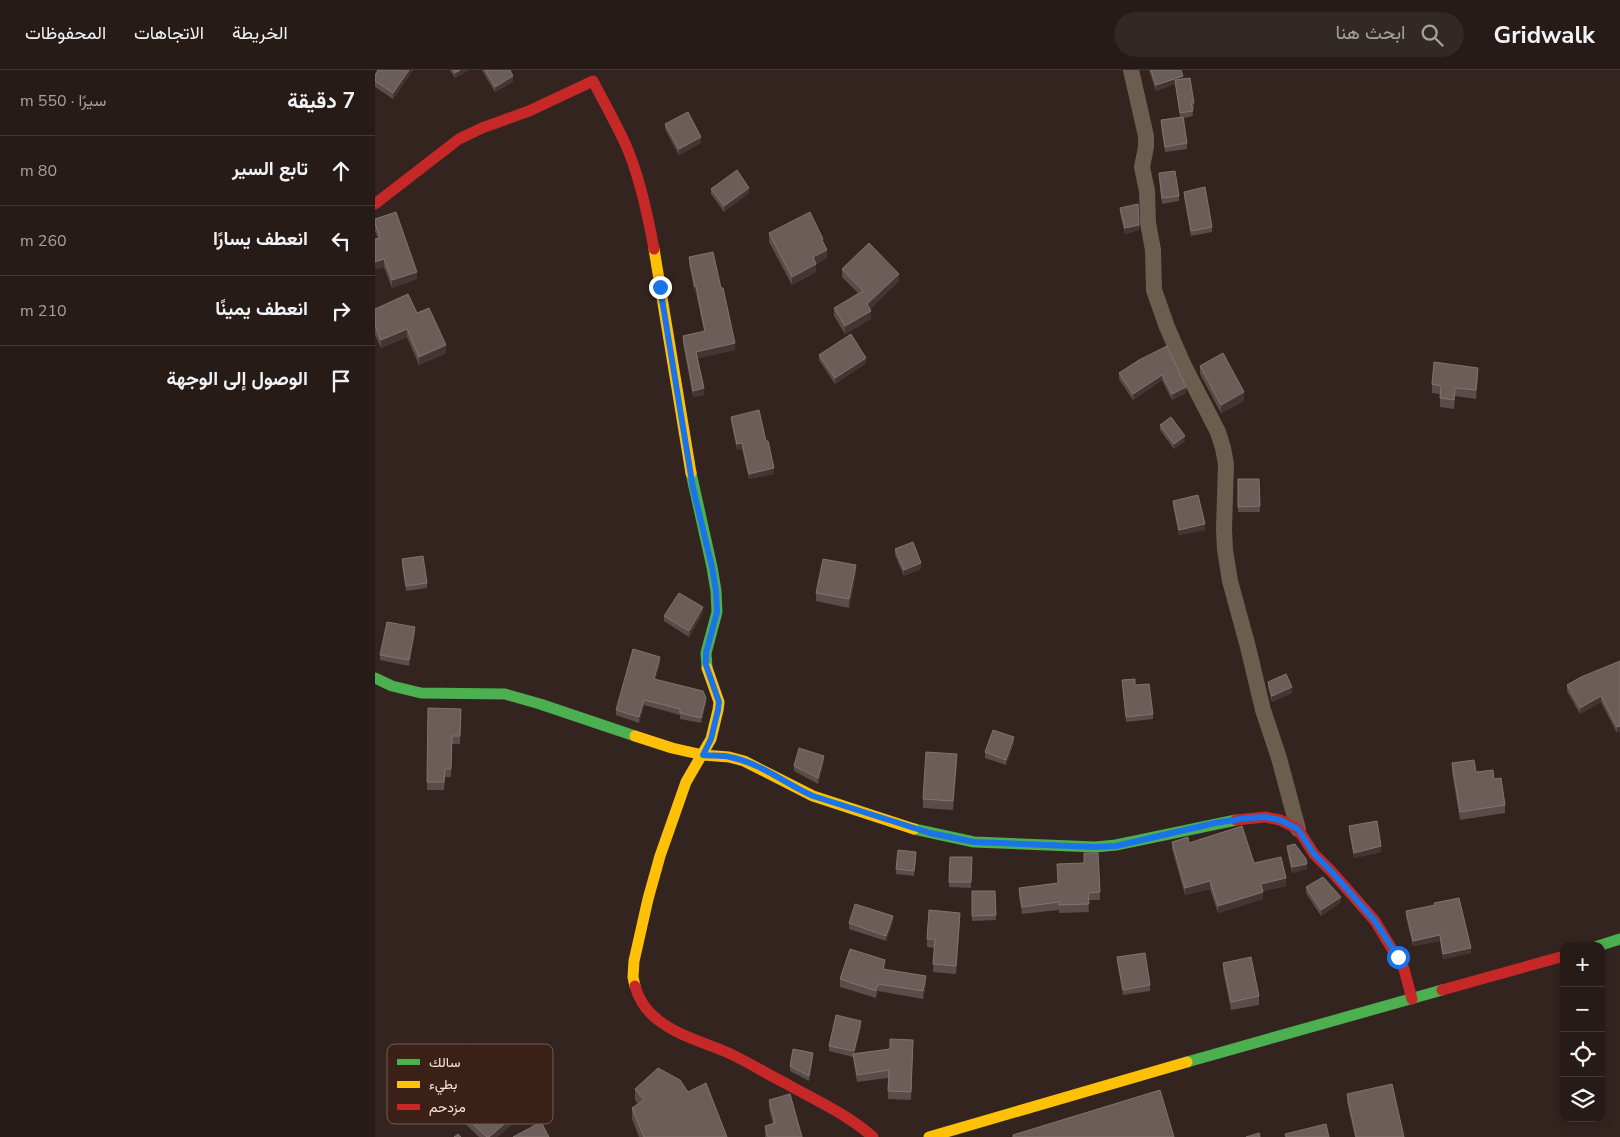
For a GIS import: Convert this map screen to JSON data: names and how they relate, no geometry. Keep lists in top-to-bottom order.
{
  "legend": ["سالك", "بطيء", "مزدحم"],
  "page": {
    "header": "Gridwalk",
    "search": "ابحث هنا",
    "nav": ["الخريطة", "الاتجاهات", "المحفوظات"],
    "heading": ["7 دقيقة", "سيرًا · 550 m"],
    "list": [
      ["تابع السير", "80 m"],
      ["انعطف يسارًا", "260 m"],
      ["انعطف يمينًا", "210 m"],
      "الوصول إلى الوجهة"
    ],
    "map_buttons": ["+", "−"]
  }
}
